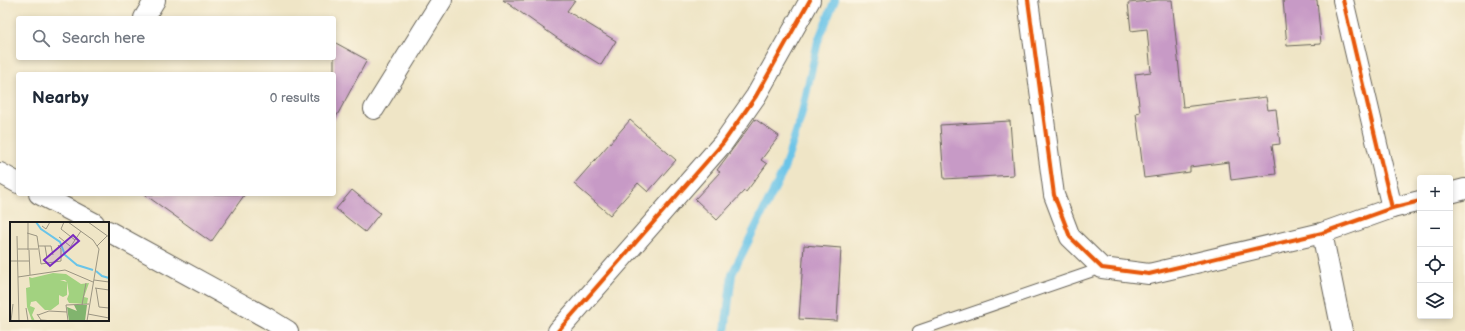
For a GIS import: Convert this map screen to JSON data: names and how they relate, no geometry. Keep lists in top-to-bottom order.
{
  "page": {
    "search": "Search here",
    "heading": ["Nearby", "0 results"],
    "map_buttons": ["+", "−"]
  }
}
